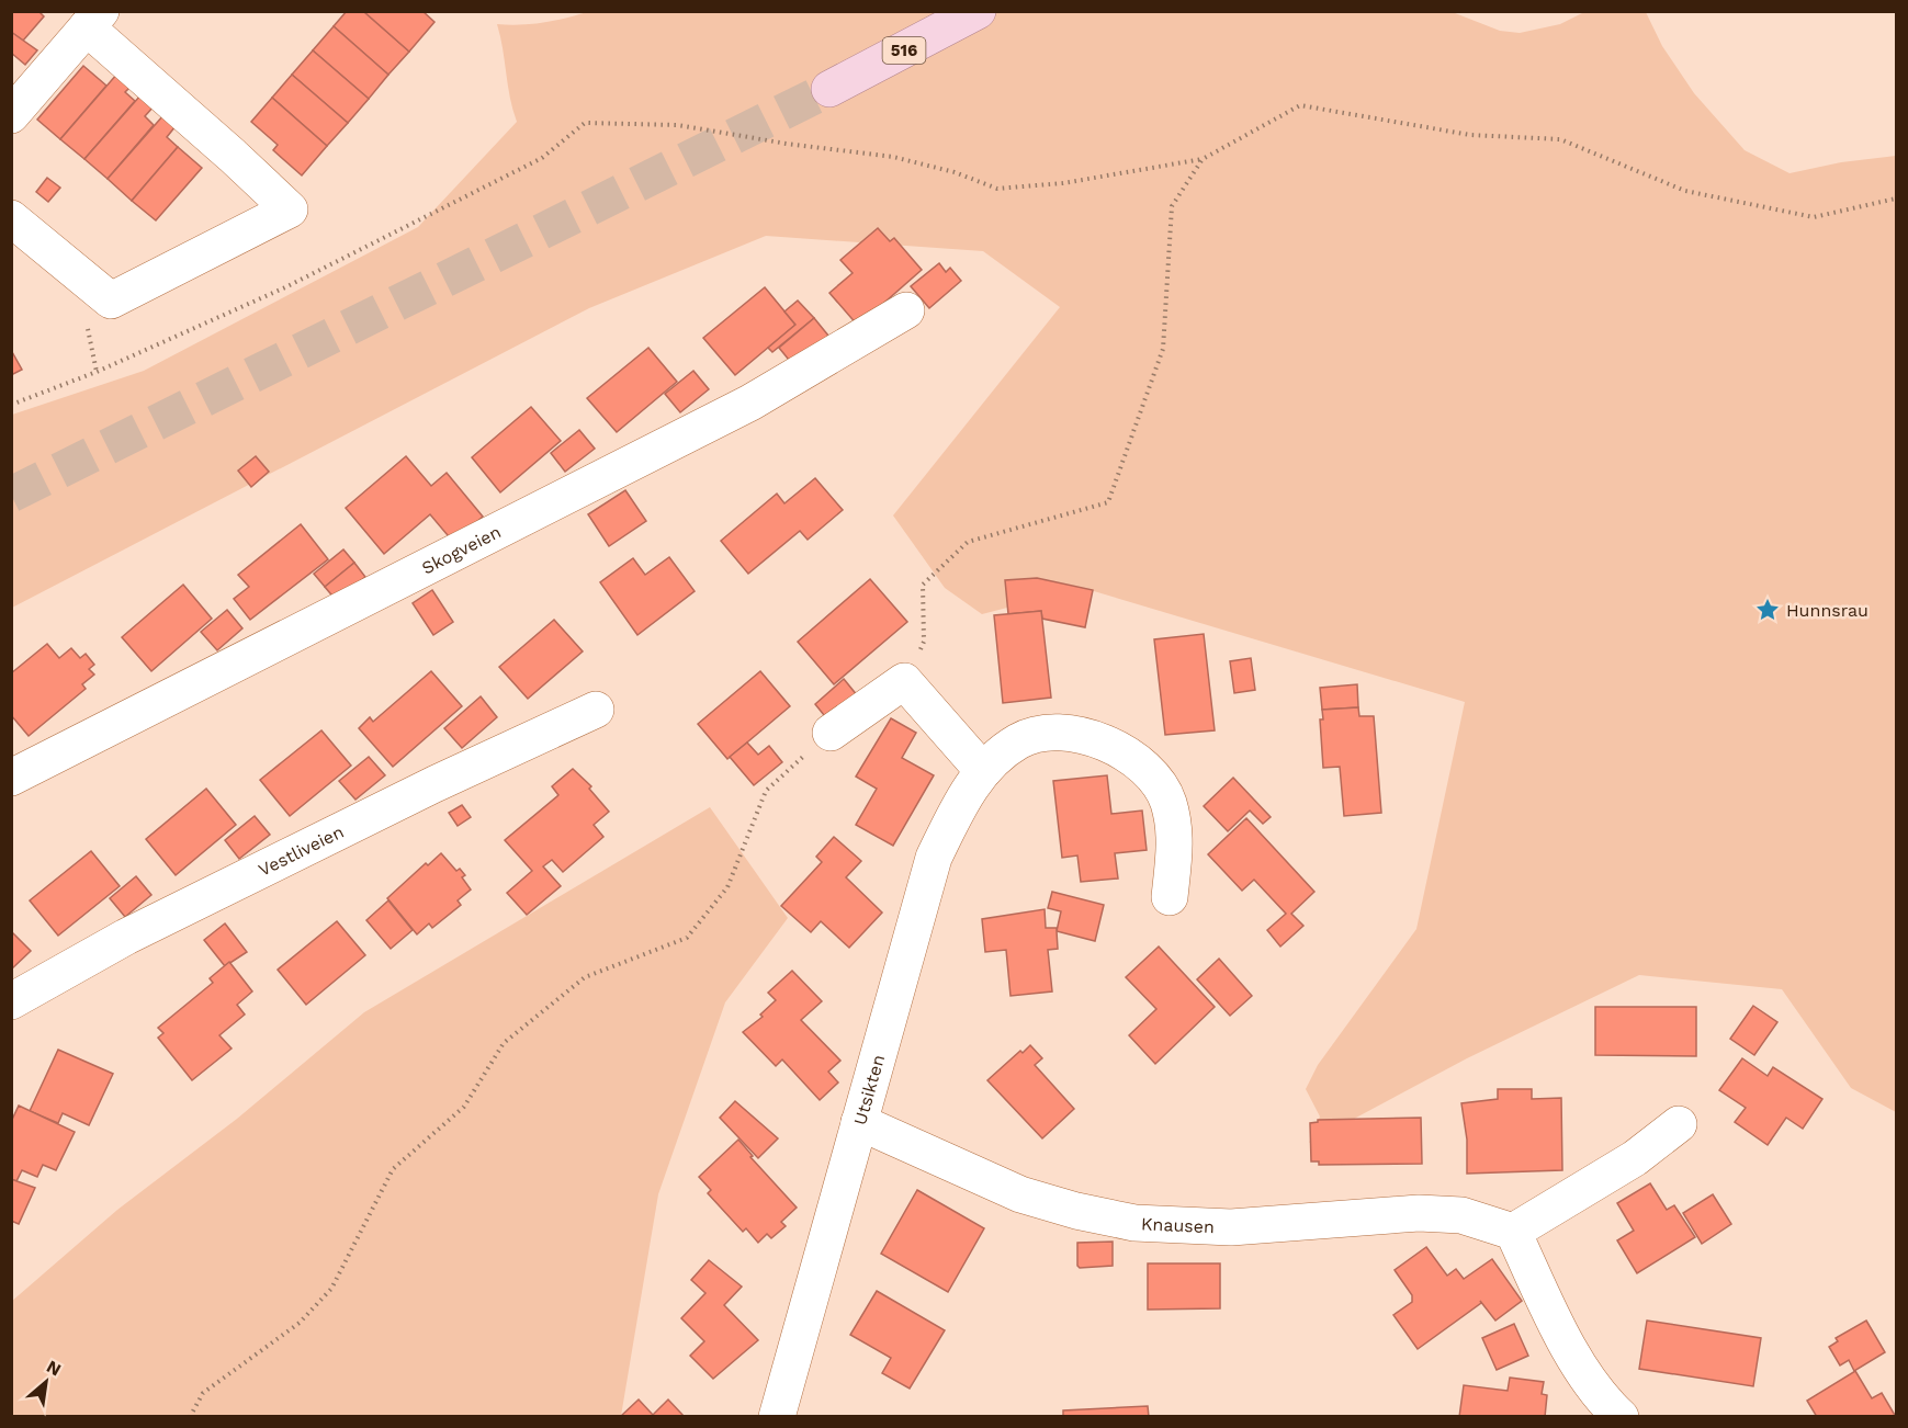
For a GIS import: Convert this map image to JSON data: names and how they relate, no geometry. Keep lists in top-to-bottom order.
{
  "streets": {
    "main road": ["516"],
    "street": [
      "Skogveien",
      "Vestliveien",
      "Utsikten",
      "Knausen"
    ]
  },
  "crossings": [
    ["Utsikten", "Knausen"]
  ],
  "places": {
    "place": ["Hunnsrau"]
  },
  "north": "top right"
}
